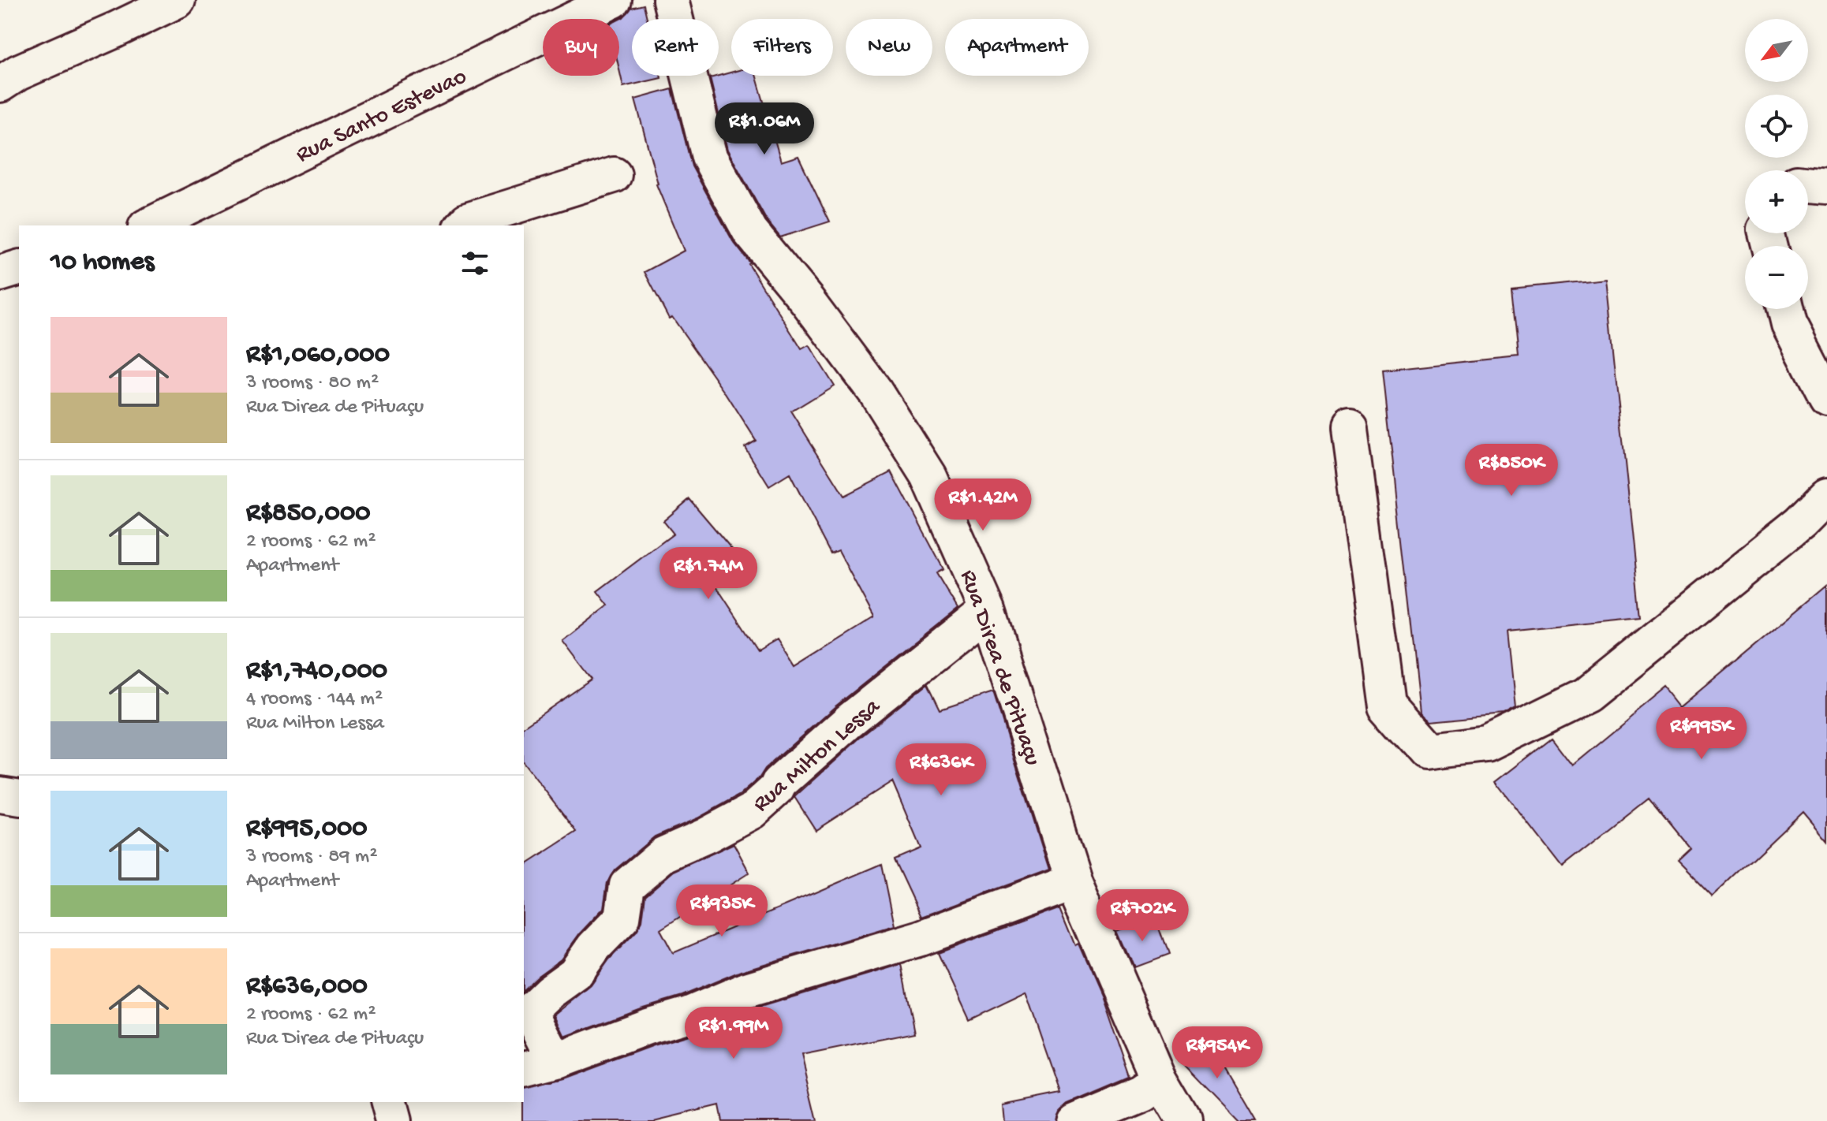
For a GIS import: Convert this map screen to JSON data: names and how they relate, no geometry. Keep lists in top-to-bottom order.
{
  "streets": {
    "street": ["Rua Santo Estevao", "Rua Direa de Pituaçu", "Rua Milton Lessa"]
  },
  "crossings": [
    ["Rua Direa de Pituaçu", "Rua Milton Lessa"]
  ],
  "north": "bottom left",
  "page": {
    "map_buttons": ["+", "−"],
    "chip": [
      "Buy",
      "Rent",
      "Filters",
      "New",
      "Apartment"
    ],
    "price": [
      "R$1.06M",
      "R$850K",
      "R$1.42M",
      "R$1.74M",
      "R$995K",
      "R$636K",
      "R$935K",
      "R$702K",
      "R$1.99M",
      "R$954K"
    ],
    "heading": "10 homes",
    "list": [
      {
        "name": "R$1,060,000",
        "note": "3 rooms · 80 m² · Rua Direa de Pituaçu"
      },
      {
        "name": "R$850,000",
        "note": "2 rooms · 62 m² · Apartment"
      },
      {
        "name": "R$1,740,000",
        "note": "4 rooms · 144 m² · Rua Milton Lessa"
      },
      {
        "name": "R$995,000",
        "note": "3 rooms · 89 m² · Apartment"
      },
      {
        "name": "R$636,000",
        "note": "2 rooms · 62 m² · Rua Direa de Pituaçu"
      }
    ]
  }
}
